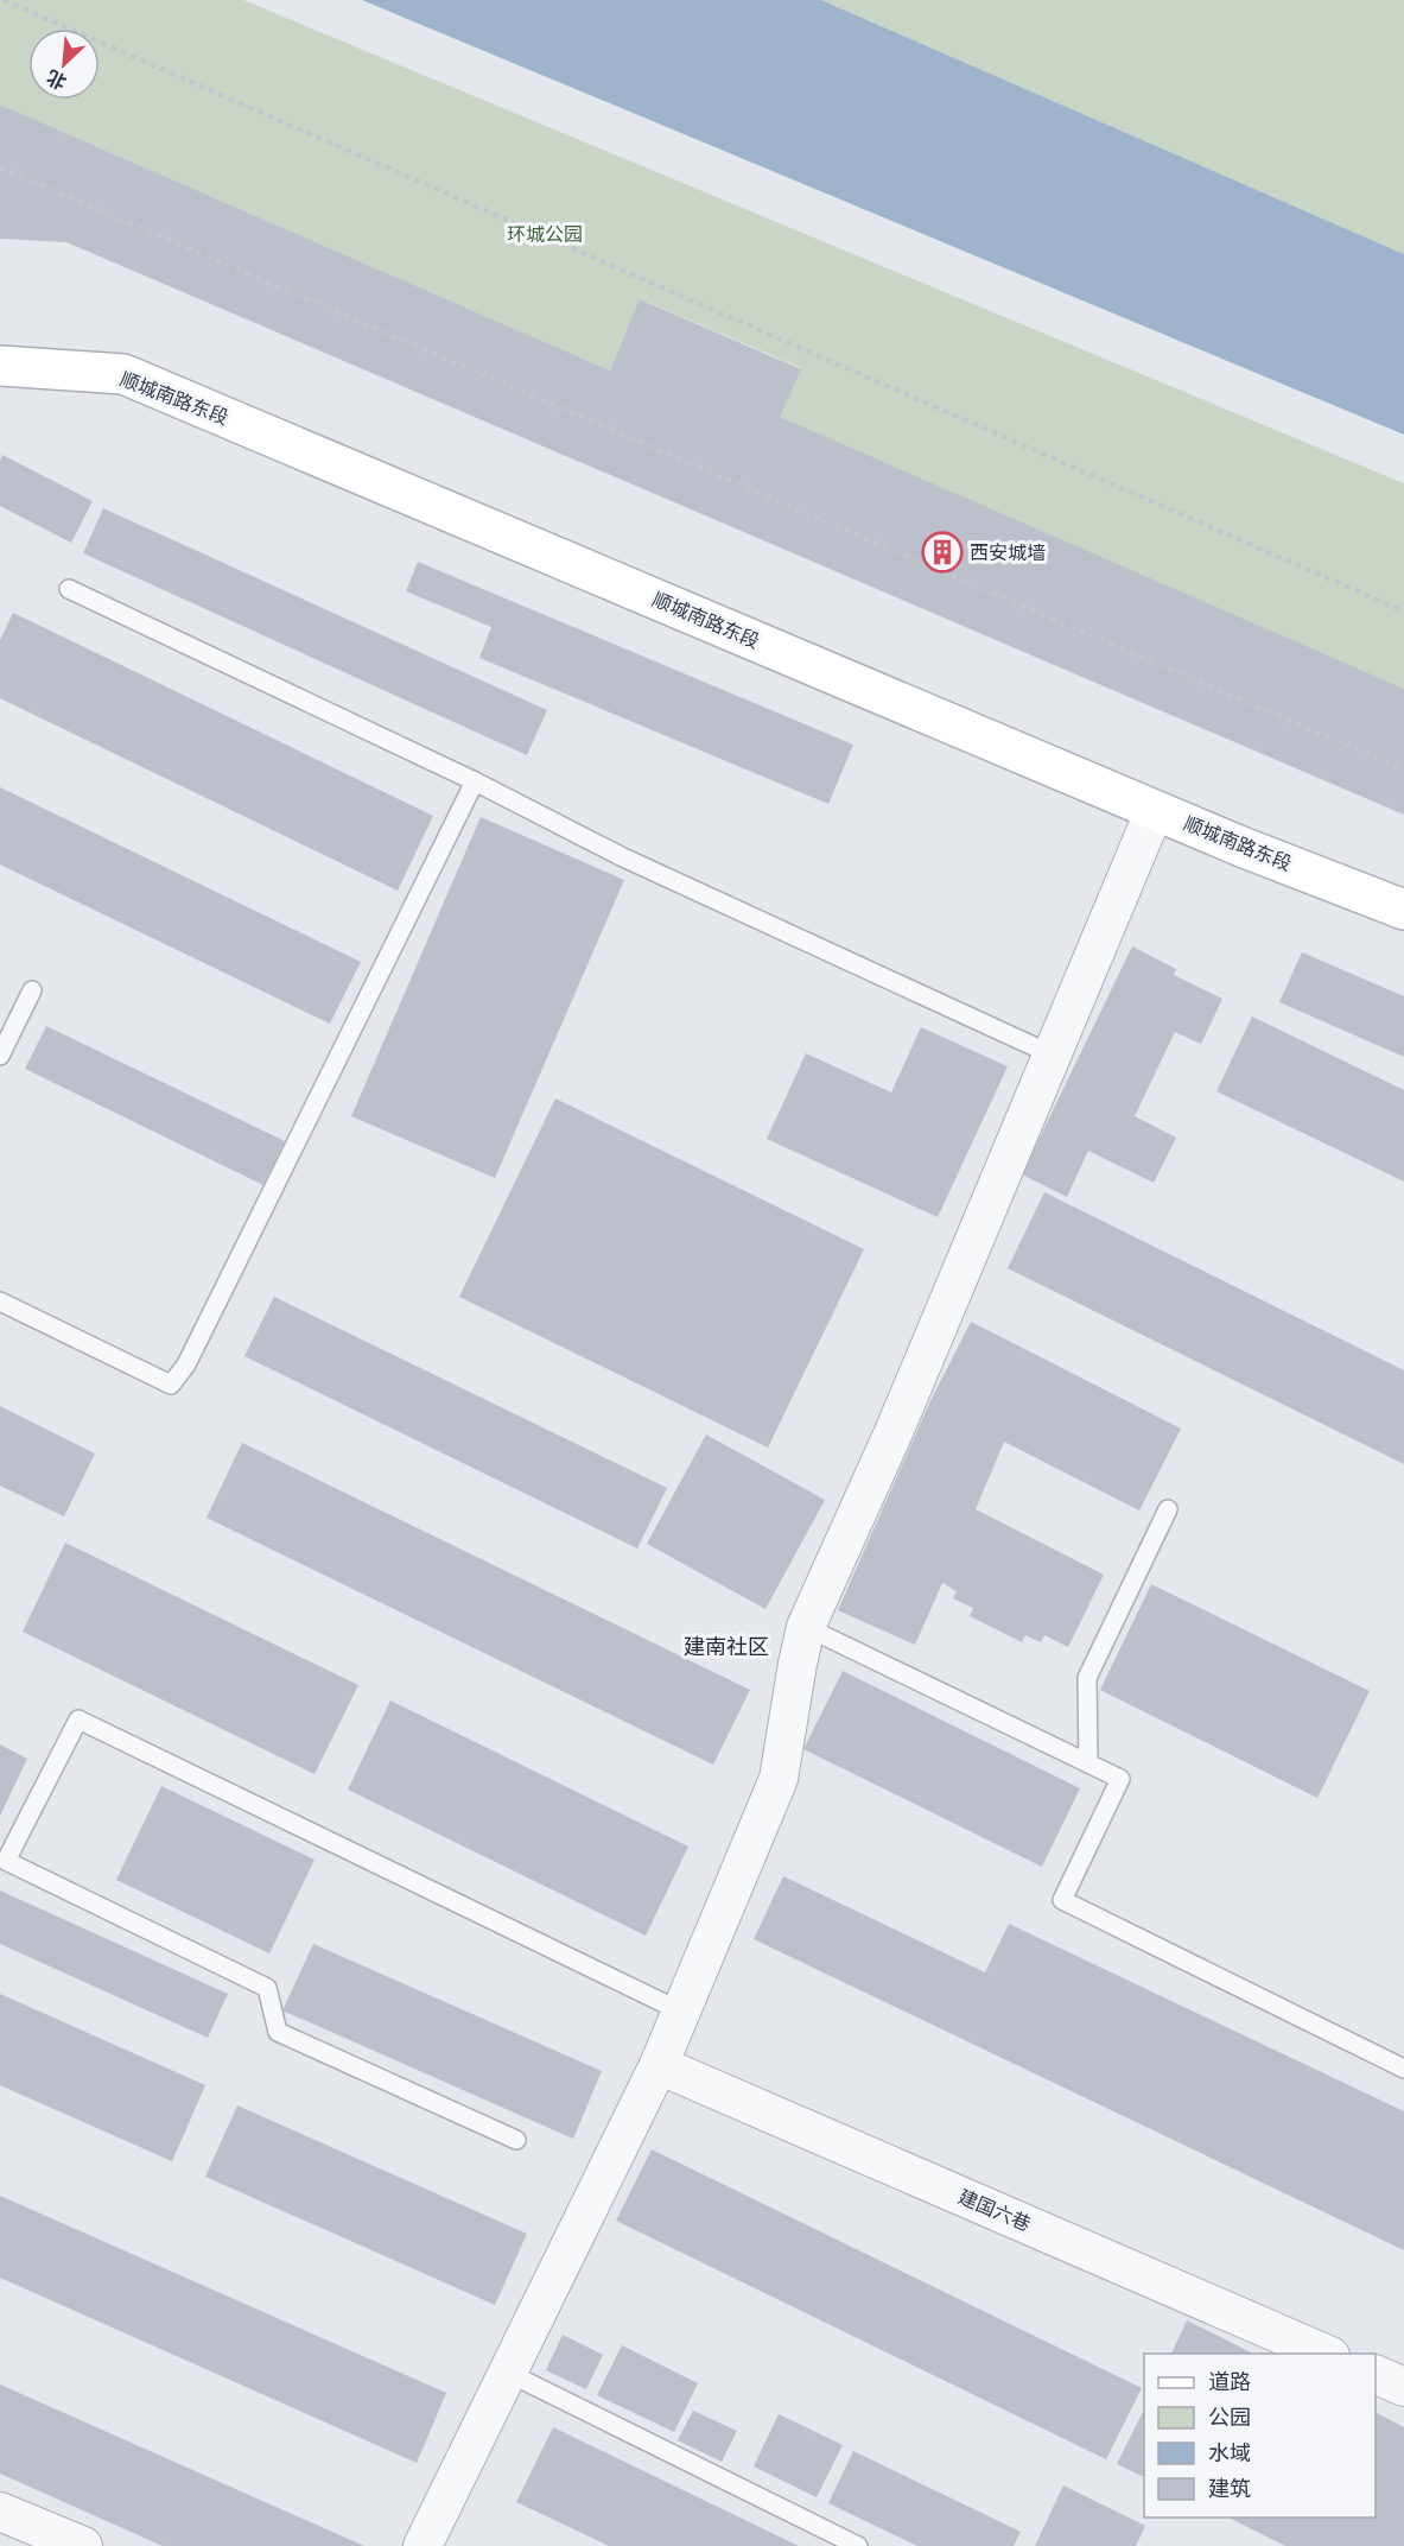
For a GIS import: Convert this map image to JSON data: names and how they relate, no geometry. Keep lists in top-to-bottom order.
{
  "streets": {
    "street": ["顺城南路东段", "建国六巷"]
  },
  "districts": ["建南社区"],
  "parks": ["环城公园"],
  "places": {
    "building": ["西安城墙"]
  },
  "legend": [
    "道路",
    "公园",
    "水域",
    "建筑"
  ],
  "north": "bottom left"
}
